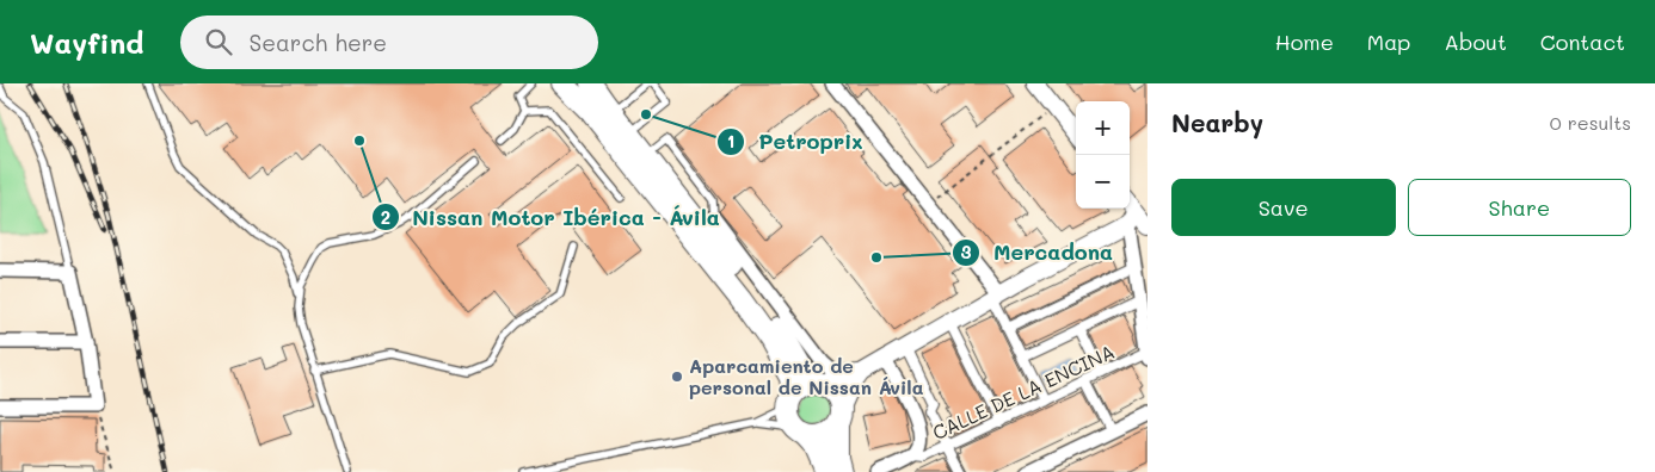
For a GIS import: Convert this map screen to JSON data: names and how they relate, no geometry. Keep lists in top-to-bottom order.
{
  "streets": {
    "street": ["CALLE DE LA ENCINA"]
  },
  "places": [
    "Petroprix",
    "Nissan Motor Ibérica - Ávila",
    "Mercadona",
    "Aparcamiento de personal de Nissan Ávila"
  ],
  "page": {
    "header": "Wayfind",
    "search": "Search here",
    "nav": [
      "Home",
      "Map",
      "About",
      "Contact"
    ],
    "heading": ["Nearby", "0 results"],
    "map_buttons": ["+", "−"],
    "buttons": ["Save", "Share"]
  }
}
